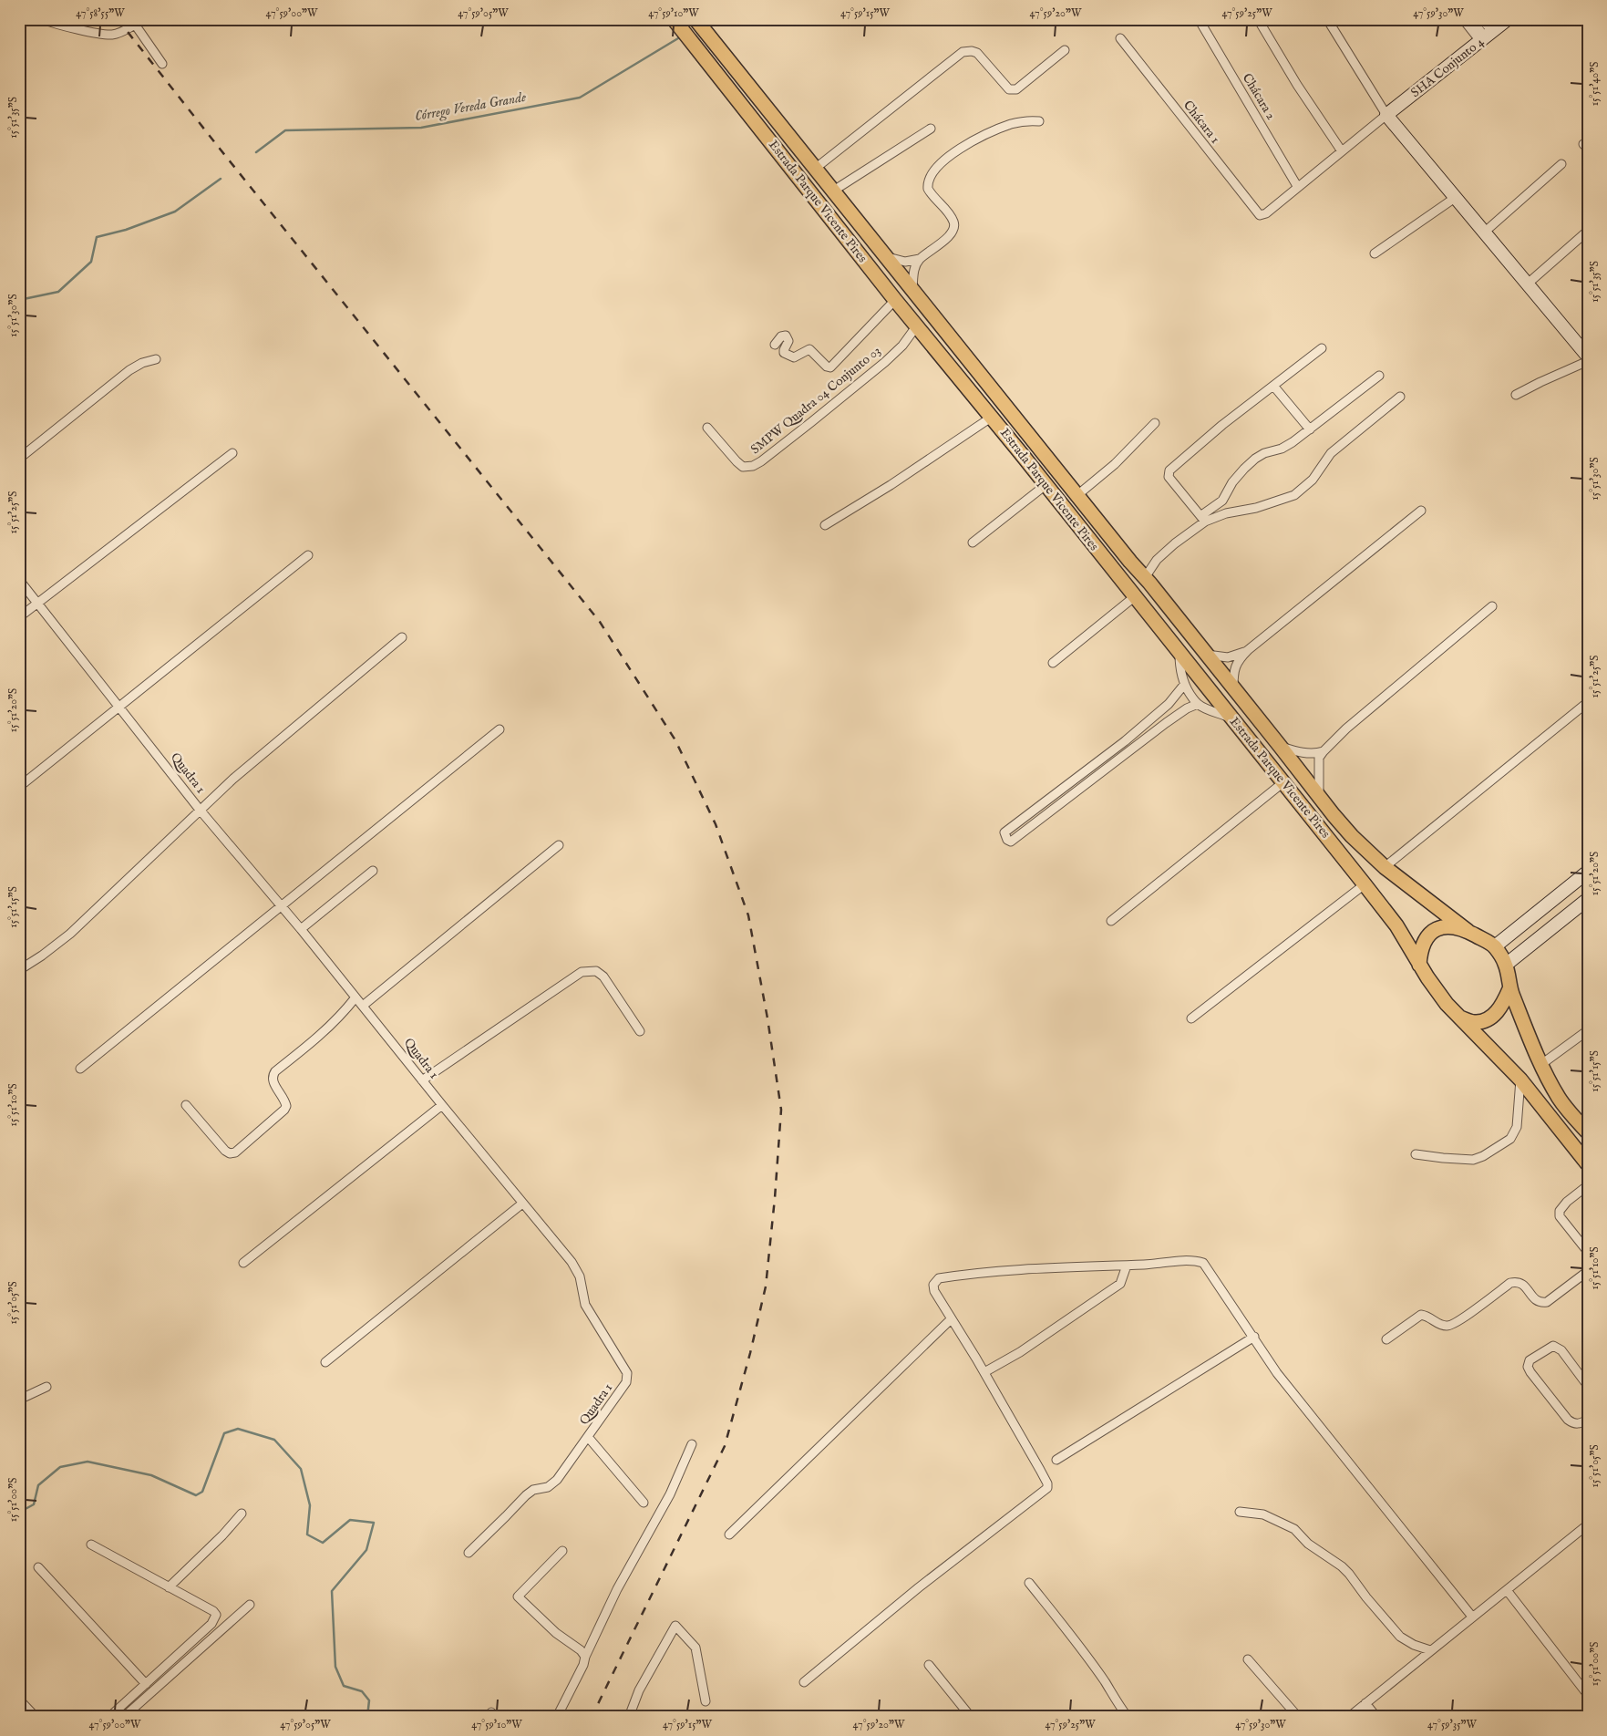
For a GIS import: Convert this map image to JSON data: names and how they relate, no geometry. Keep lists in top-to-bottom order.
{
  "streets": {
    "main road": ["Estrada Parque Vicente Pires"],
    "street": [
      "SHA Conjunto 4",
      "Chácara 2",
      "Chácara 1",
      "SMPW Quadra 04 Conjunto 03",
      "Quadra 1"
    ]
  },
  "crossings": [
    ["Chácara 2", "Chácara 1"],
    ["Estrada Parque Vicente Pires", "SMPW Quadra 04 Conjunto 03"]
  ],
  "water": ["Córrego Vereda Grande"],
  "coordinates": [
    "47°58'55\"W",
    "47°59'00\"W",
    "47°59'05\"W",
    "47°59'10\"W",
    "47°59'15\"W",
    "47°59'20\"W",
    "47°59'25\"W",
    "47°59'30\"W",
    "15°51'40\"S",
    "15°51'35\"S",
    "15°51'30\"S",
    "15°51'25\"S",
    "15°51'20\"S",
    "15°51'15\"S",
    "15°51'10\"S",
    "15°51'05\"S",
    "15°51'00\"S",
    "47°59'35\"W"
  ]
}
